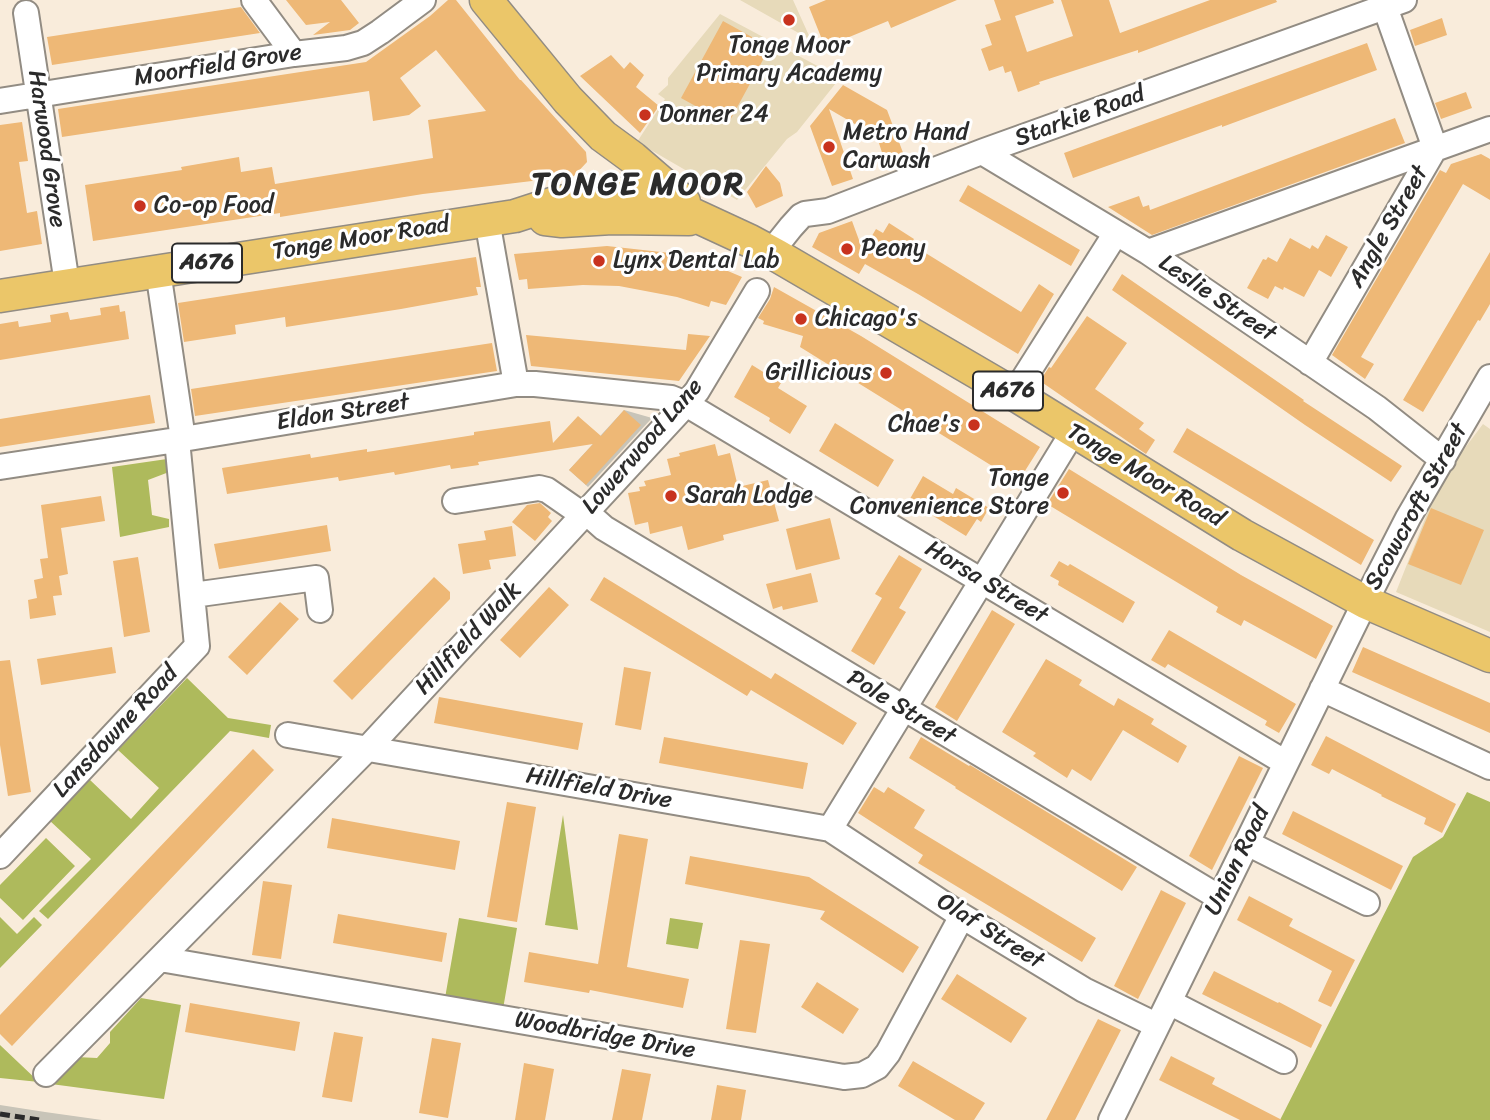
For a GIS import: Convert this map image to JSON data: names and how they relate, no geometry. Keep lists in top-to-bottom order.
{
  "streets": {
    "main road": ["Tonge Moor Road", "A676"],
    "street": [
      "Moorfield Grove",
      "Starkie Road",
      "Harwood Grove",
      "Angle Street",
      "Leslie Street",
      "Eldon Street",
      "Lowerwood Lane",
      "Scowcroft Street",
      "Horsa Street",
      "Hillfield Walk",
      "Pole Street",
      "Lansdowne Road",
      "Hillfield Drive",
      "Union Road",
      "Olaf Street",
      "Woodbridge Drive"
    ]
  },
  "crossings": [
    ["Moorfield Grove", "Harwood Grove"],
    ["Starkie Road", "Angle Street"],
    ["Starkie Road", "Tonge Moor Road"],
    ["Starkie Road", "Leslie Street"],
    ["Harwood Grove", "Tonge Moor Road"],
    ["Angle Street", "Leslie Street"],
    ["Tonge Moor Road", "Scowcroft Street"],
    ["Tonge Moor Road", "Lansdowne Road"],
    ["Tonge Moor Road", "Union Road"],
    ["Leslie Street", "Scowcroft Street"],
    ["Eldon Street", "Lowerwood Lane"],
    ["Eldon Street", "Horsa Street"],
    ["Eldon Street", "Lansdowne Road"],
    ["Lowerwood Lane", "Horsa Street"],
    ["Lowerwood Lane", "Hillfield Walk"],
    ["Lowerwood Lane", "Pole Street"],
    ["Scowcroft Street", "Union Road"],
    ["Horsa Street", "Union Road"],
    ["Hillfield Walk", "Pole Street"],
    ["Hillfield Walk", "Hillfield Drive"],
    ["Pole Street", "Union Road"],
    ["Hillfield Drive", "Olaf Street"],
    ["Union Road", "Olaf Street"],
    ["Olaf Street", "Woodbridge Drive"]
  ],
  "districts": ["TONGE MOOR"],
  "places": [
    "Tonge Moor Primary Academy",
    "Donner 24",
    "Metro Hand Carwash",
    "Co-op Food",
    "Peony",
    "Lynx Dental Lab",
    "Chicago's",
    "Grillicious",
    "Chae's",
    "Tonge Convenience Store",
    "Sarah Lodge"
  ]
}
